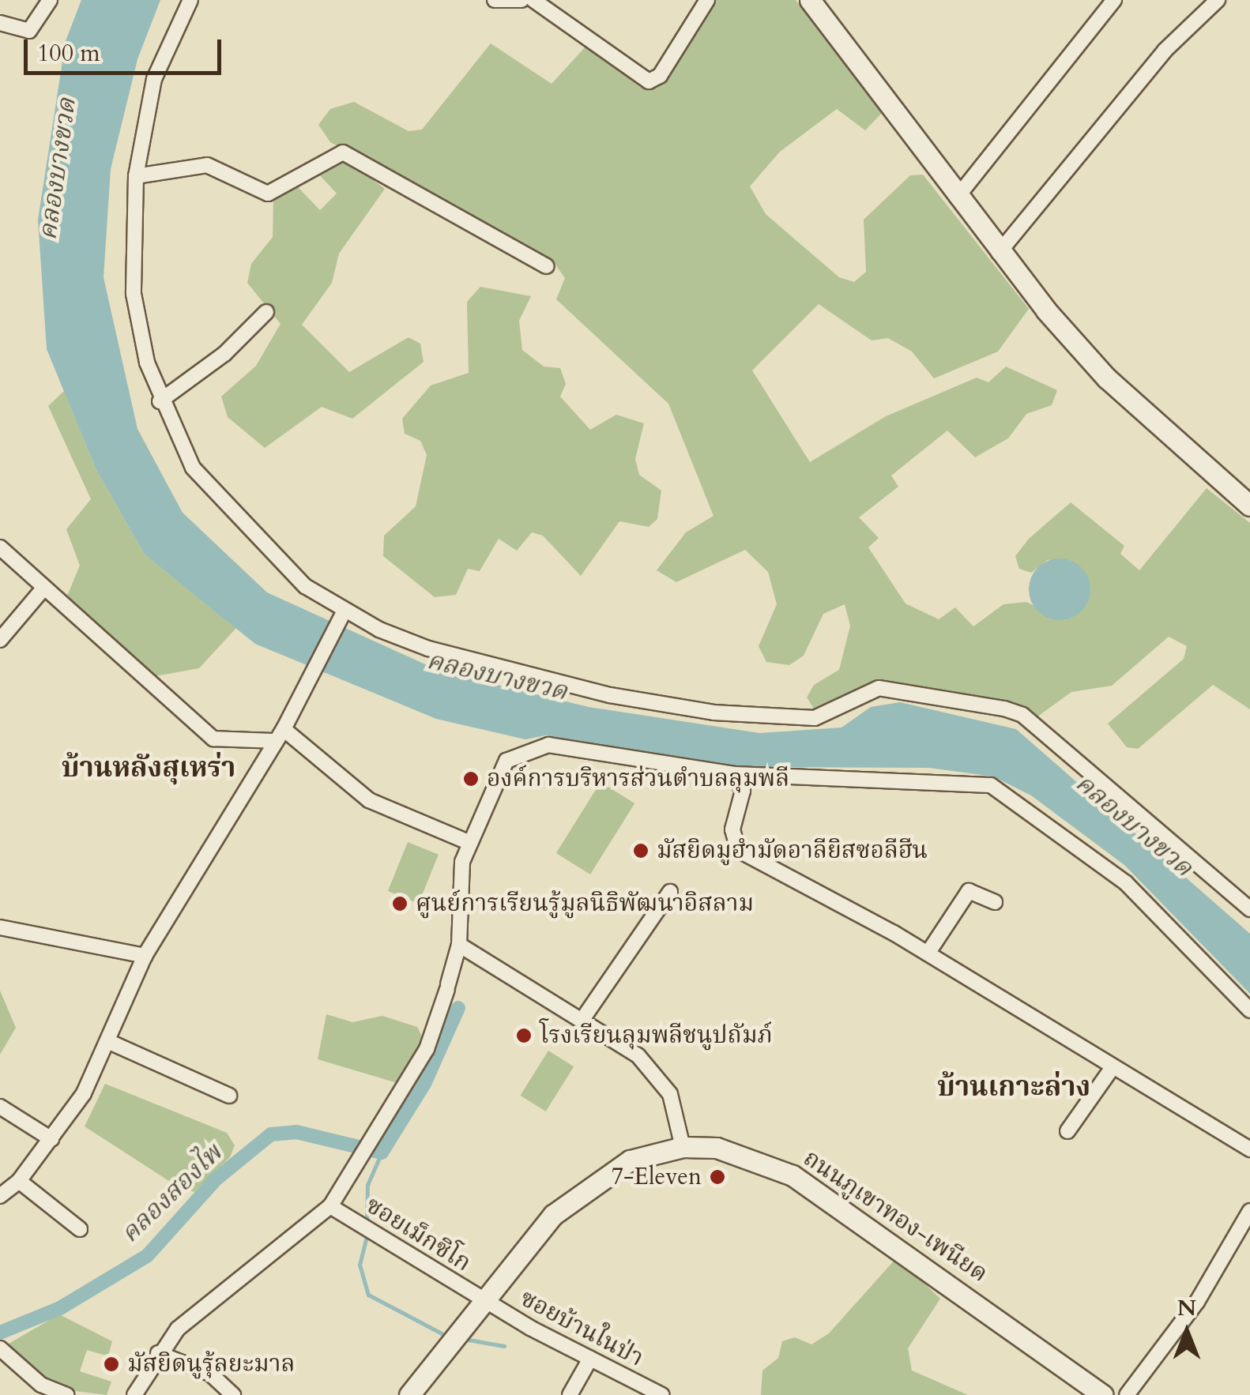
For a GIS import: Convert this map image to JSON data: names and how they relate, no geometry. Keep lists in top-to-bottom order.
{
  "streets": {
    "street": ["ถนนภูเขาทอง-เพนียด", "ซอยเม็กซิโก", "ซอยบ้านในป่า"]
  },
  "crossings": [
    ["ถนนภูเขาทอง-เพนียด", "ซอยเม็กซิโก"],
    ["ถนนภูเขาทอง-เพนียด", "ซอยบ้านในป่า"],
    ["ซอยเม็กซิโก", "ซอยบ้านในป่า"]
  ],
  "districts": ["บ้านหลังสุเหร่า", "บ้านเกาะล่าง"],
  "water": ["คลองบางขวด", "คลองสองไพ"],
  "places": [
    "องค์การบริหารส่วนตำบลลุมพลี",
    "มัสยิดมูฮำมัดอาลียิสซอลีฮีน",
    "ศูนย์การเรียนรู้มูลนิธิพัฒนาอิสลาม",
    "โรงเรียนลุมพลีชนูปถัมภ์",
    "7-Eleven",
    "มัสยิดนูรุ้ลยะมาล"
  ],
  "scale_bar": "100 m",
  "north": "top"
}
